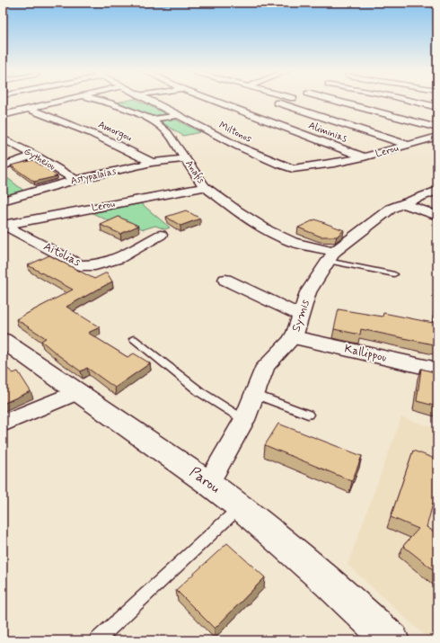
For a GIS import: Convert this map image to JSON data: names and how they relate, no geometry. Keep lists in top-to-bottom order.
{
  "streets": {
    "street": [
      "Amorgou",
      "Miltonos",
      "Aliminias",
      "Lerou",
      "Gytheiou",
      "Anafis",
      "Astypalaias",
      "Aitolias",
      "Symis",
      "Kallippou",
      "Parou"
    ]
  },
  "crossings": [
    ["Amorgou", "Astypalaias"],
    ["Miltonos", "Lerou"],
    ["Aliminias", "Lerou"],
    ["Lerou", "Anafis"],
    ["Lerou", "Aitolias"],
    ["Gytheiou", "Astypalaias"],
    ["Anafis", "Astypalaias"],
    ["Anafis", "Symis"],
    ["Symis", "Kallippou"],
    ["Symis", "Parou"]
  ]
}
